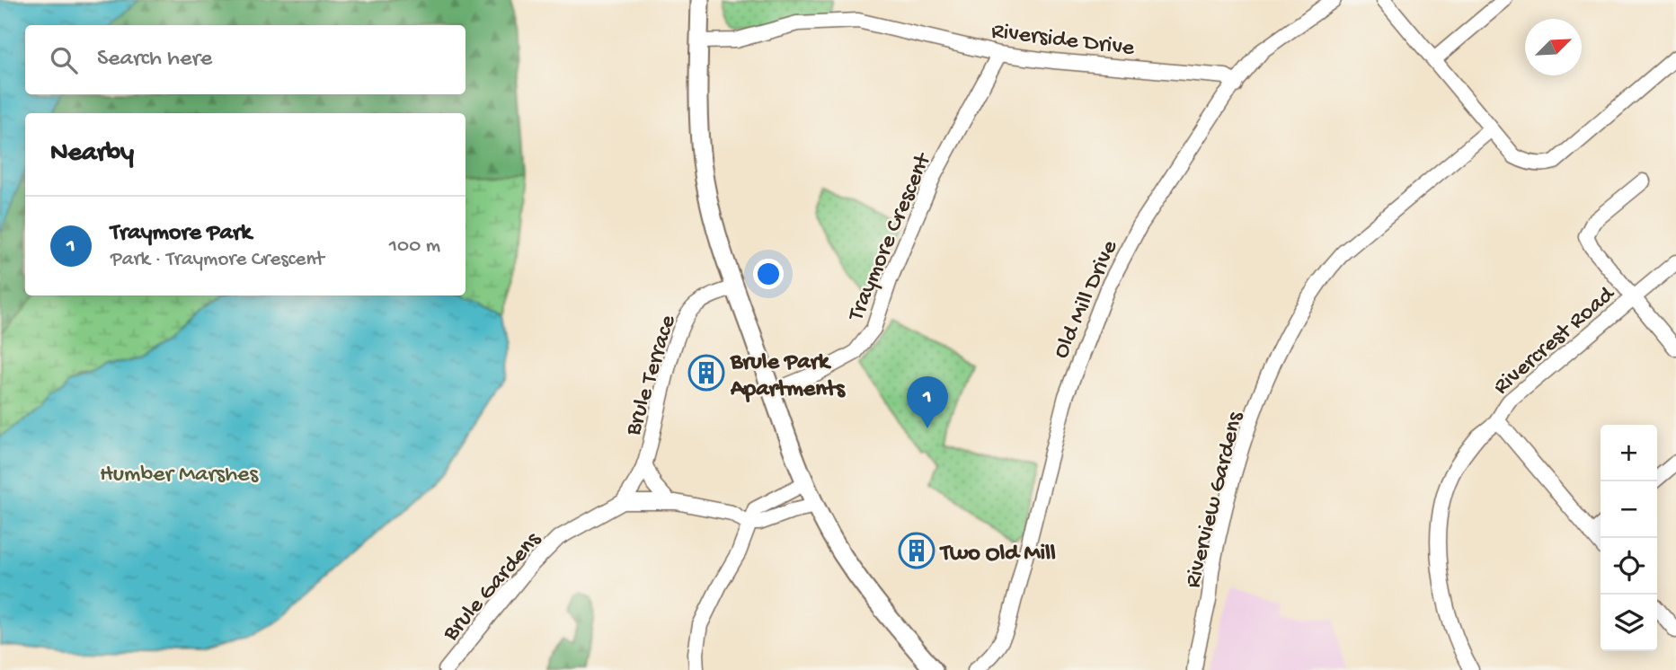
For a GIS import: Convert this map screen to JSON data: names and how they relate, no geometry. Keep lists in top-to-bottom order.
{
  "streets": {
    "street": [
      "Riverside Drive",
      "Traymore Crescent",
      "Old Mill Drive",
      "Rivercrest Road",
      "Brule Terrace",
      "Riverview Gardens",
      "Brule Gardens"
    ]
  },
  "crossings": [
    ["Riverside Drive", "Traymore Crescent"],
    ["Riverside Drive", "Old Mill Drive"],
    ["Brule Terrace", "Brule Gardens"]
  ],
  "parks": ["Humber Marshes"],
  "places": {
    "building": ["Brule Park Apartments", "Two Old Mill"]
  },
  "north": "top right",
  "page": {
    "search": "Search here",
    "heading": "Nearby",
    "list": [
      {
        "mark": "1",
        "name": "Traymore Park",
        "note": "Park · Traymore Crescent",
        "value": "100 m"
      }
    ],
    "pins": "1",
    "map_buttons": ["+", "−"]
  }
}
